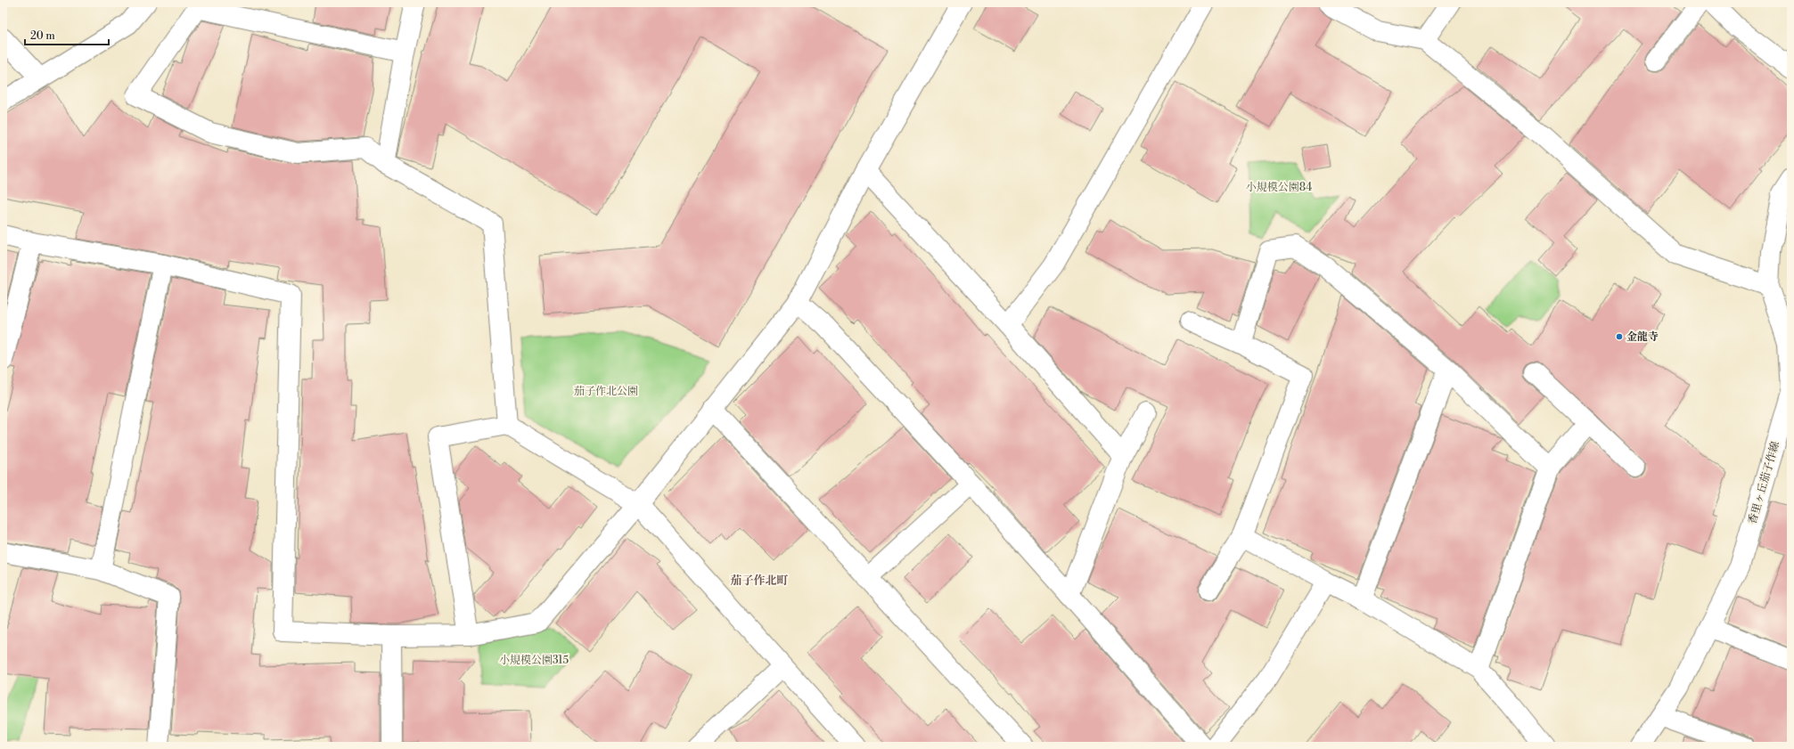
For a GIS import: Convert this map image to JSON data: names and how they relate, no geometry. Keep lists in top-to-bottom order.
{
  "streets": {
    "street": ["香里ヶ丘茄子作線"]
  },
  "districts": ["茄子作北町"],
  "parks": ["小規模公園84", "茄子作北公園", "小規模公園315"],
  "places": ["金龍寺"],
  "scale_bar": "20 m"
}
